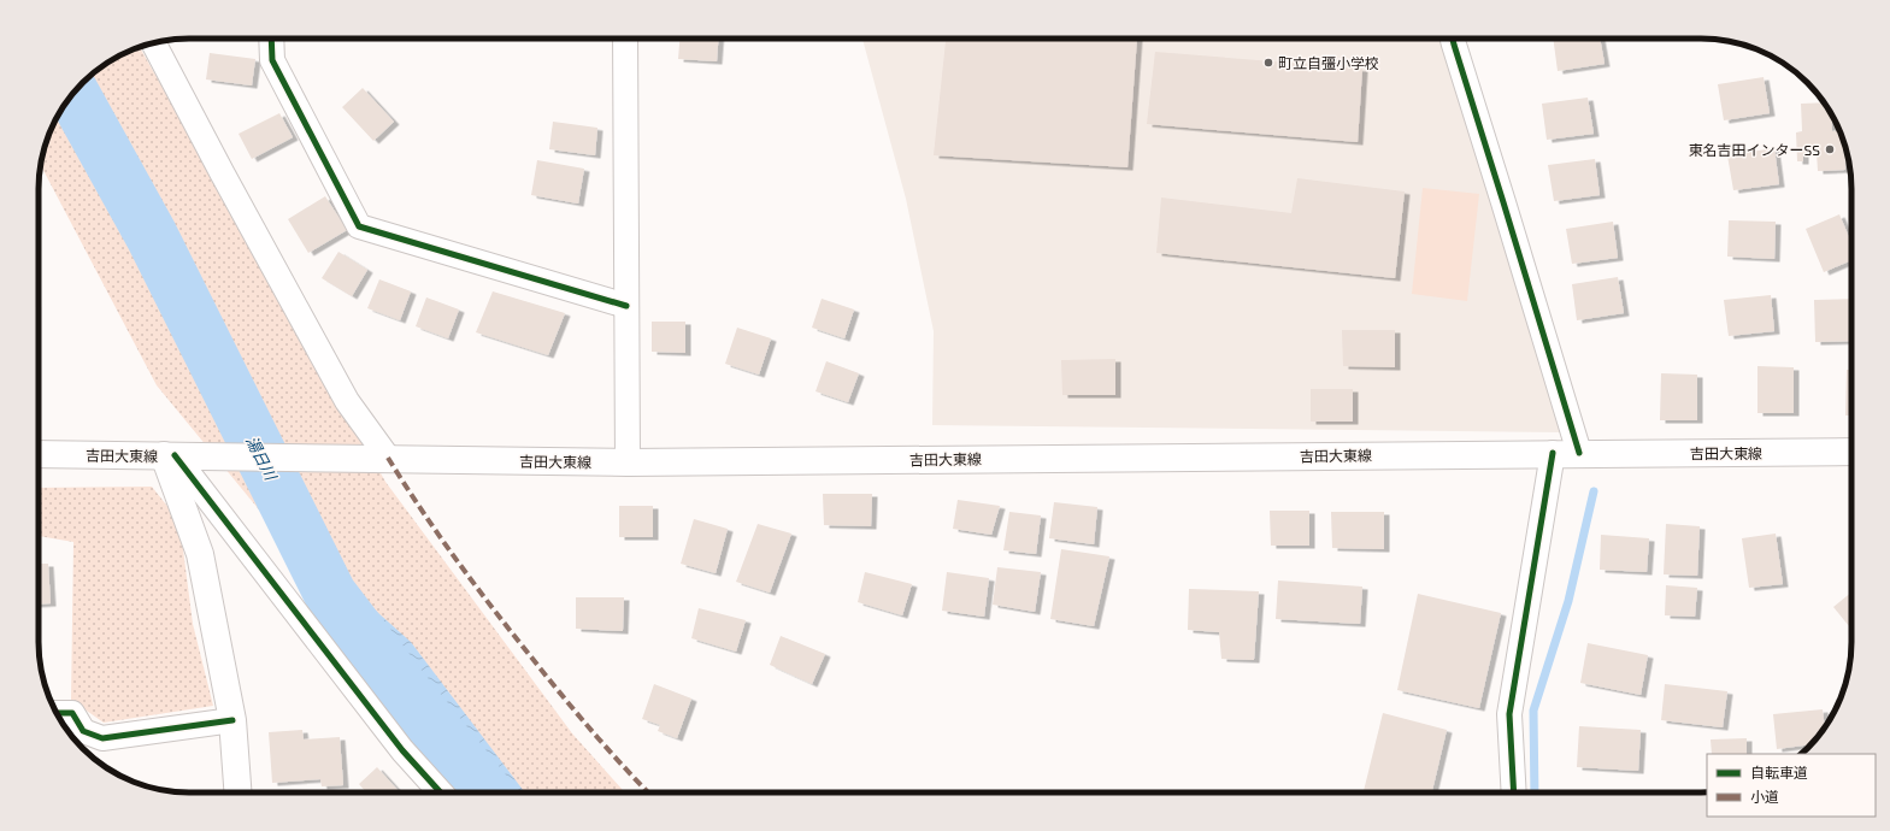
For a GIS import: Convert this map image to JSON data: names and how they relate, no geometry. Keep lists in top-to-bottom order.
{
  "streets": {
    "main road": ["吉田大東線"]
  },
  "water": ["湯日川"],
  "places": ["町立自彊小学校", "東名吉田インターSS"],
  "legend": ["自転車道", "小道"]
}
